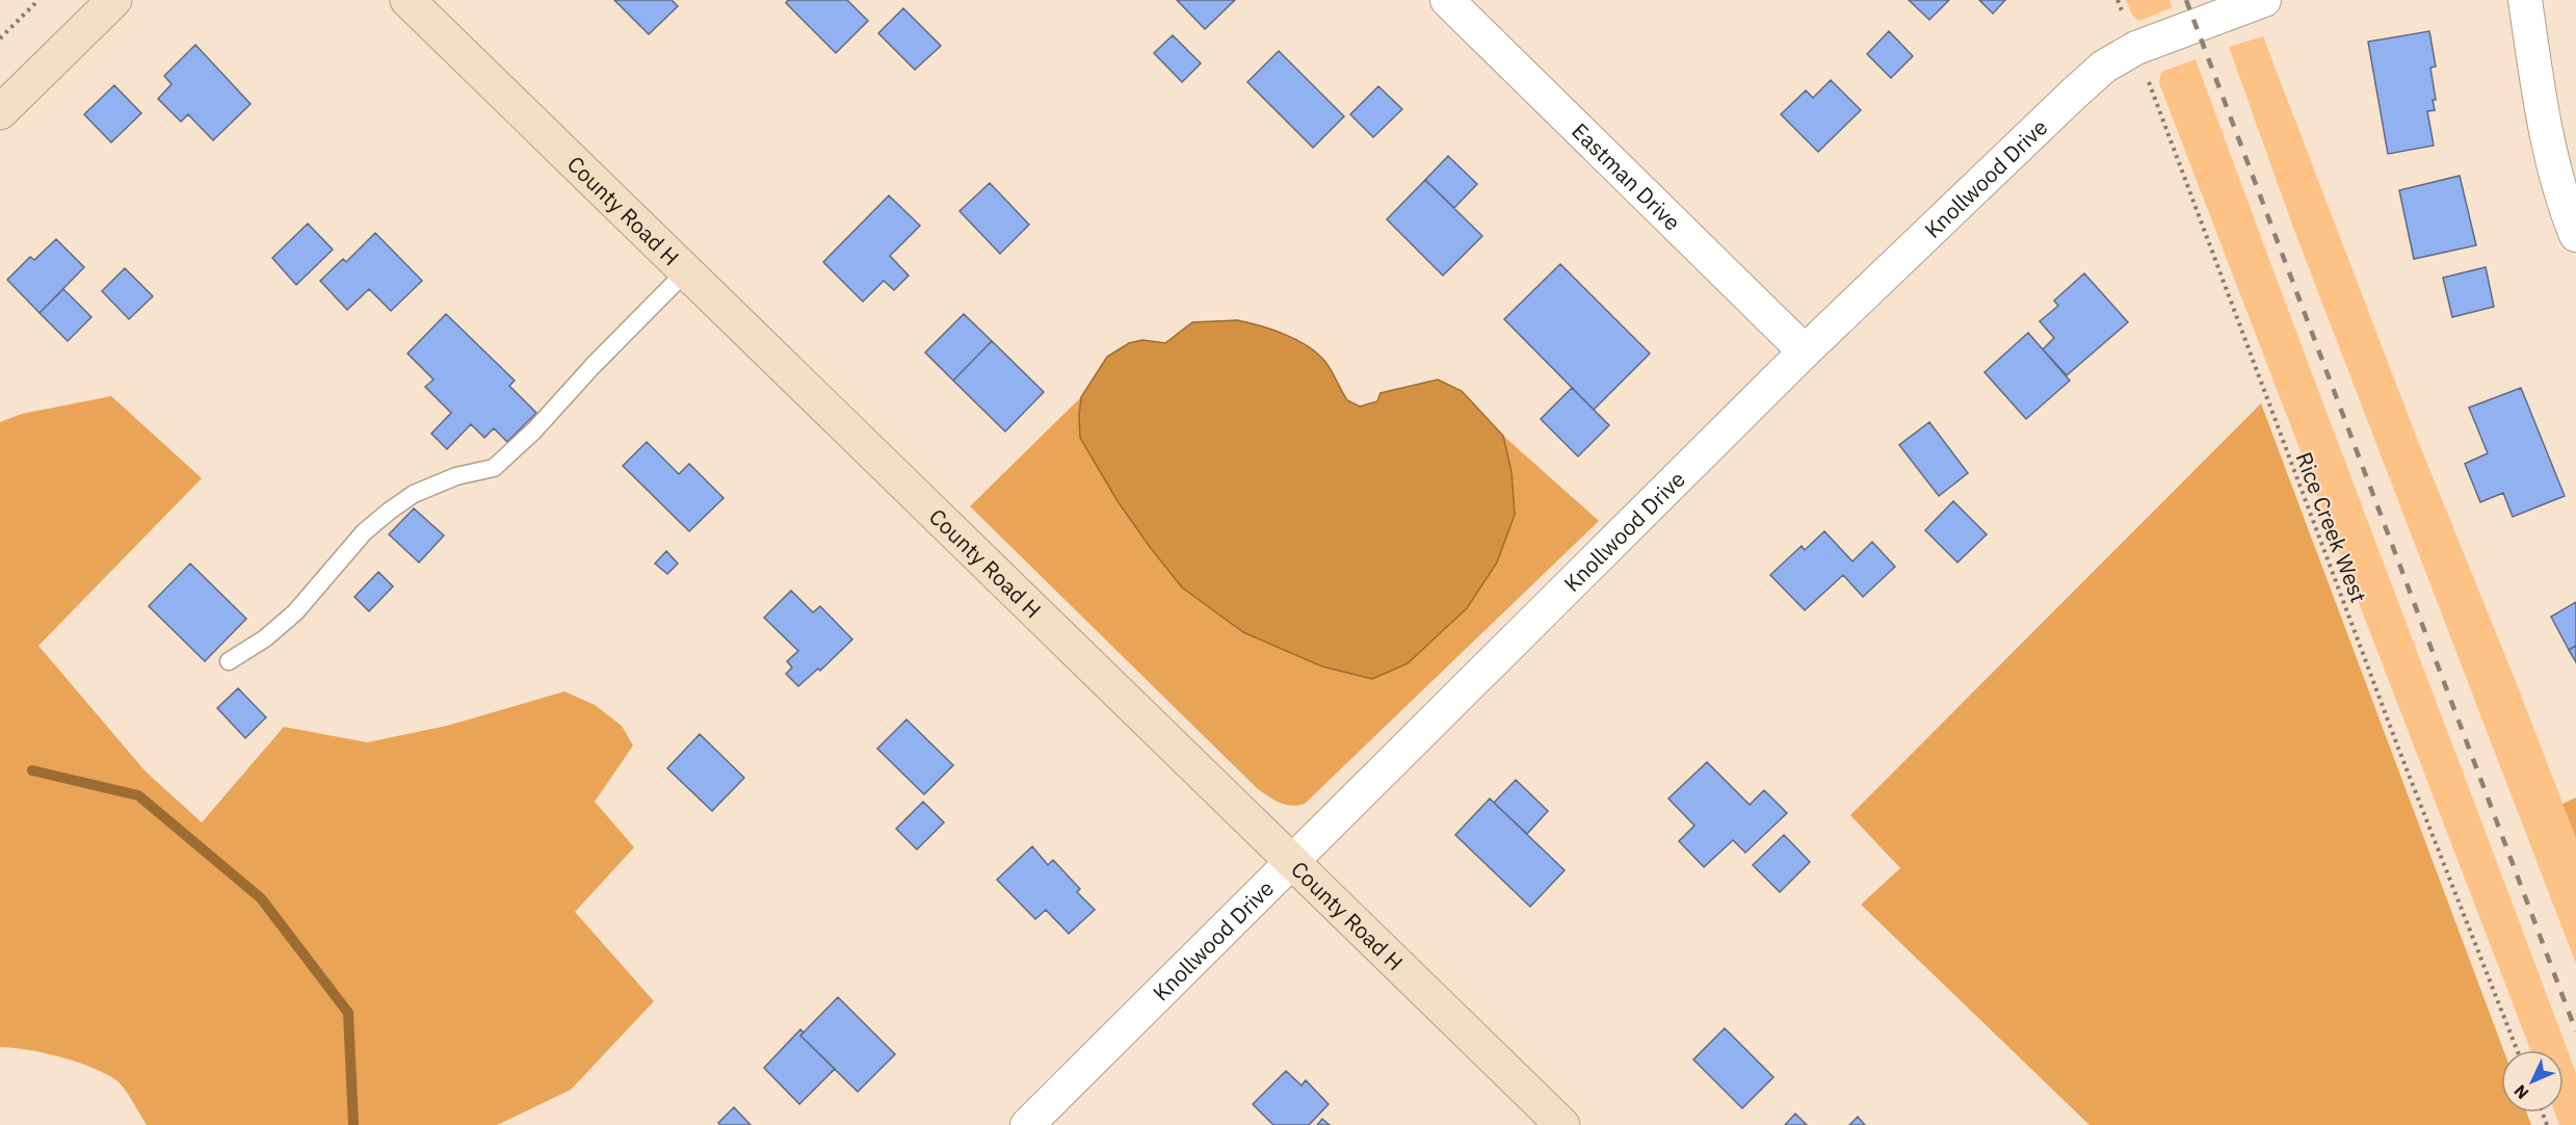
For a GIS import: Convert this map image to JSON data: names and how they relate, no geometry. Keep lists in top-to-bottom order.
{
  "streets": {
    "street": ["Eastman Drive", "Knollwood Drive", "County Road H"],
    "path": ["Rice Creek West"]
  },
  "crossings": [
    ["Eastman Drive", "Knollwood Drive"],
    ["Knollwood Drive", "County Road H"],
    ["Knollwood Drive", "Rice Creek West"]
  ],
  "north": "bottom left"
}
